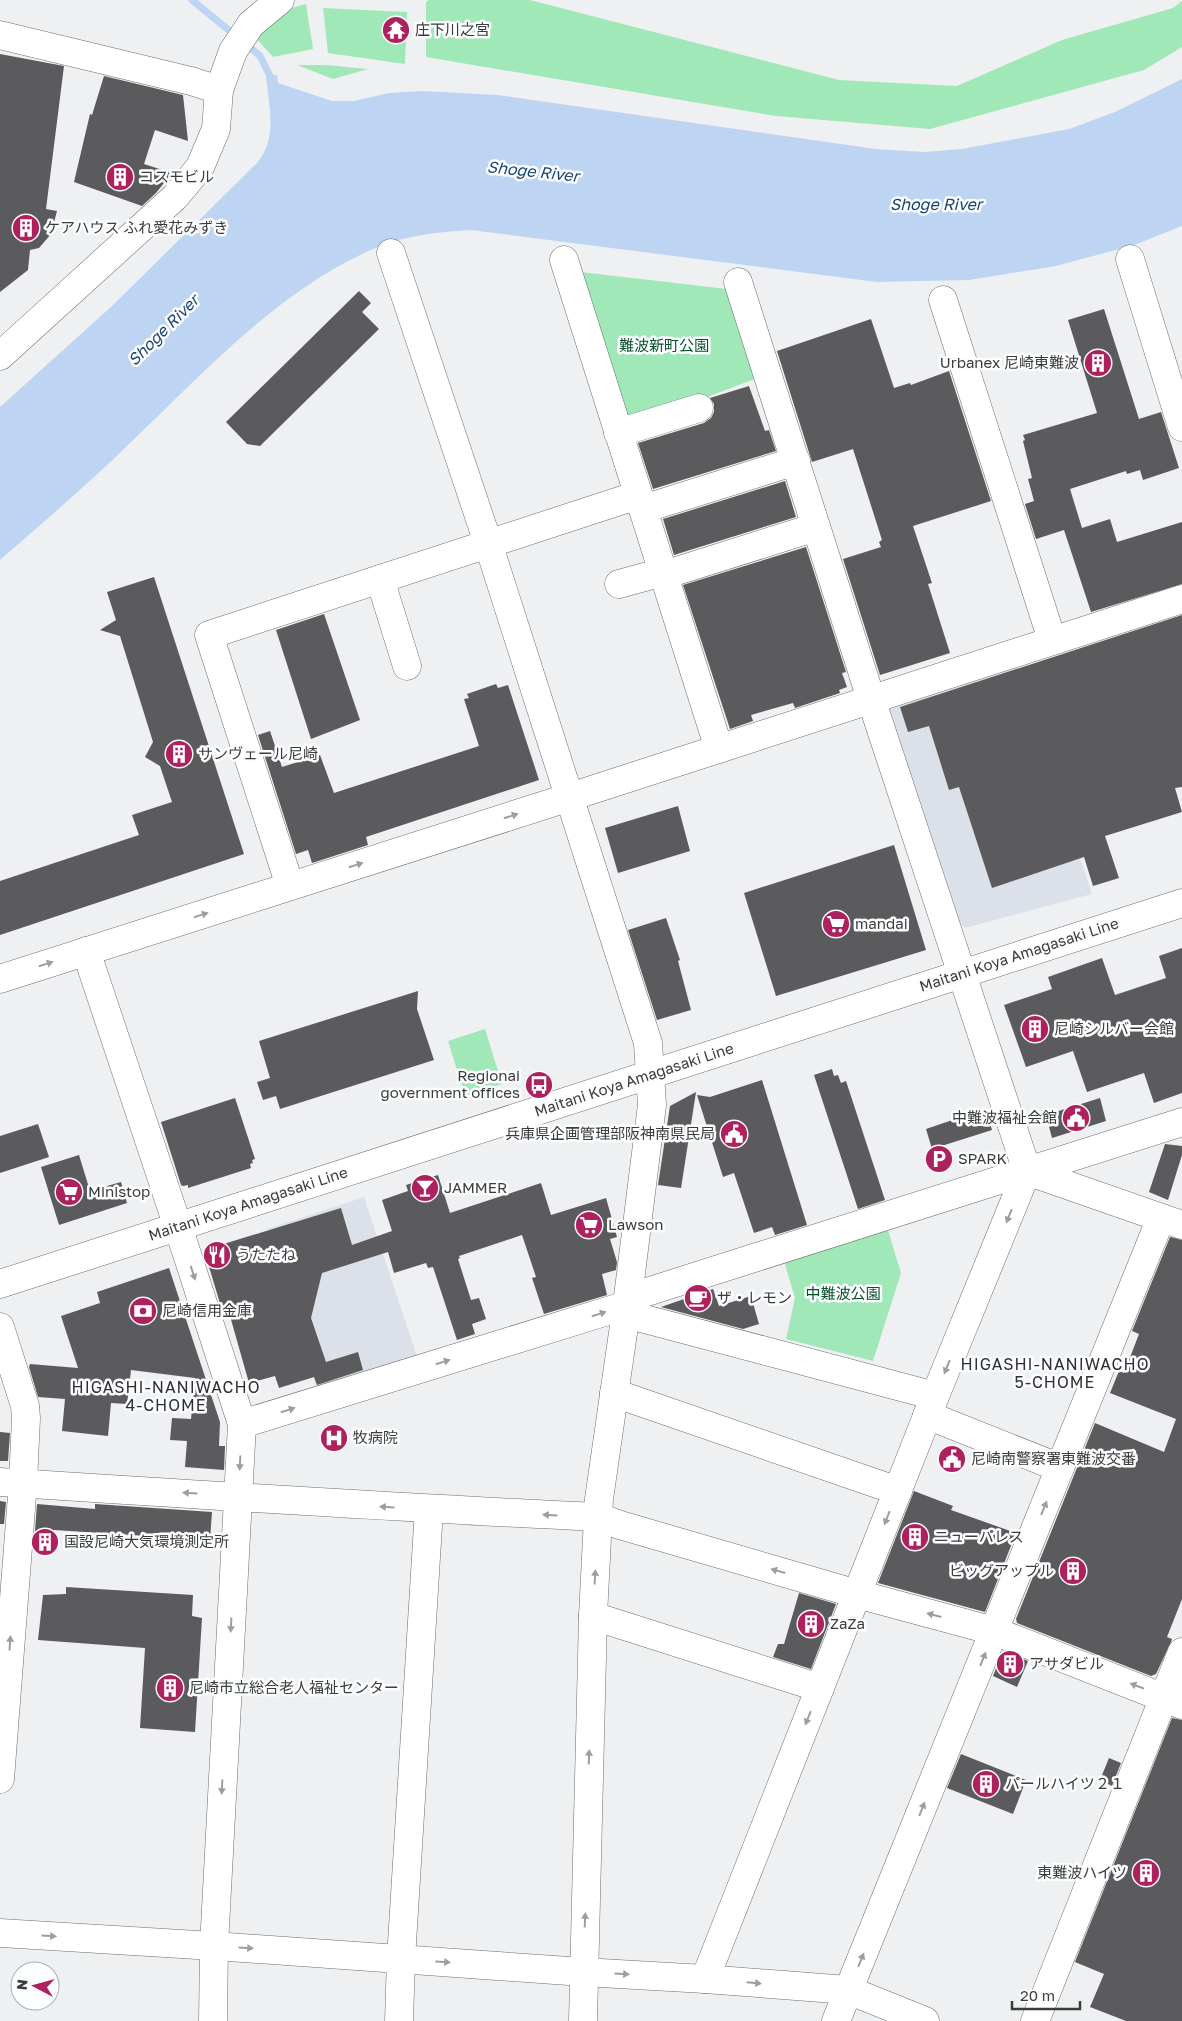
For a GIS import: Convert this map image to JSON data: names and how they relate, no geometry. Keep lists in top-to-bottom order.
{
  "streets": {
    "street": ["Maitani Koya Amagasaki Line"]
  },
  "districts": ["HIGASHI-NANIWACHO 5-CHOME", "HIGASHI-NANIWACHO 4-CHOME"],
  "water": ["Shoge River"],
  "parks": ["難波新町公園", "中難波公園"],
  "places": {
    "temple": ["庄下川之宮"],
    "building": [
      "コスモビル",
      "ケアハウス ふれ愛花みずき",
      "Urbanex 尼崎東難波",
      "サンヴェール尼崎",
      "尼崎シルバー会館",
      "ニューパレス",
      "国設尼崎大気環境測定所",
      "ビッグアップル",
      "ZaZa",
      "アサダビル",
      "尼崎市立総合老人福祉センター",
      "パールハイツ２１",
      "東難波ハイツ"
    ],
    "supermarket": ["mandai", "Ministop", "Lawson"],
    "bus stop": ["Regionai government offices"],
    "public building": ["中難波福祉会館", "兵庫県企画管理部阪神南県民局", "尼崎南警察署東難波交番"],
    "parking": ["SPARK"],
    "bar": ["JAMMER"],
    "restaurant": ["うたたね"],
    "cafe": ["ザ・レモン"],
    "bank": ["尼崎信用金庫"],
    "hospital": ["牧病院"]
  },
  "scale_bar": "20 m",
  "north": "left"
}
